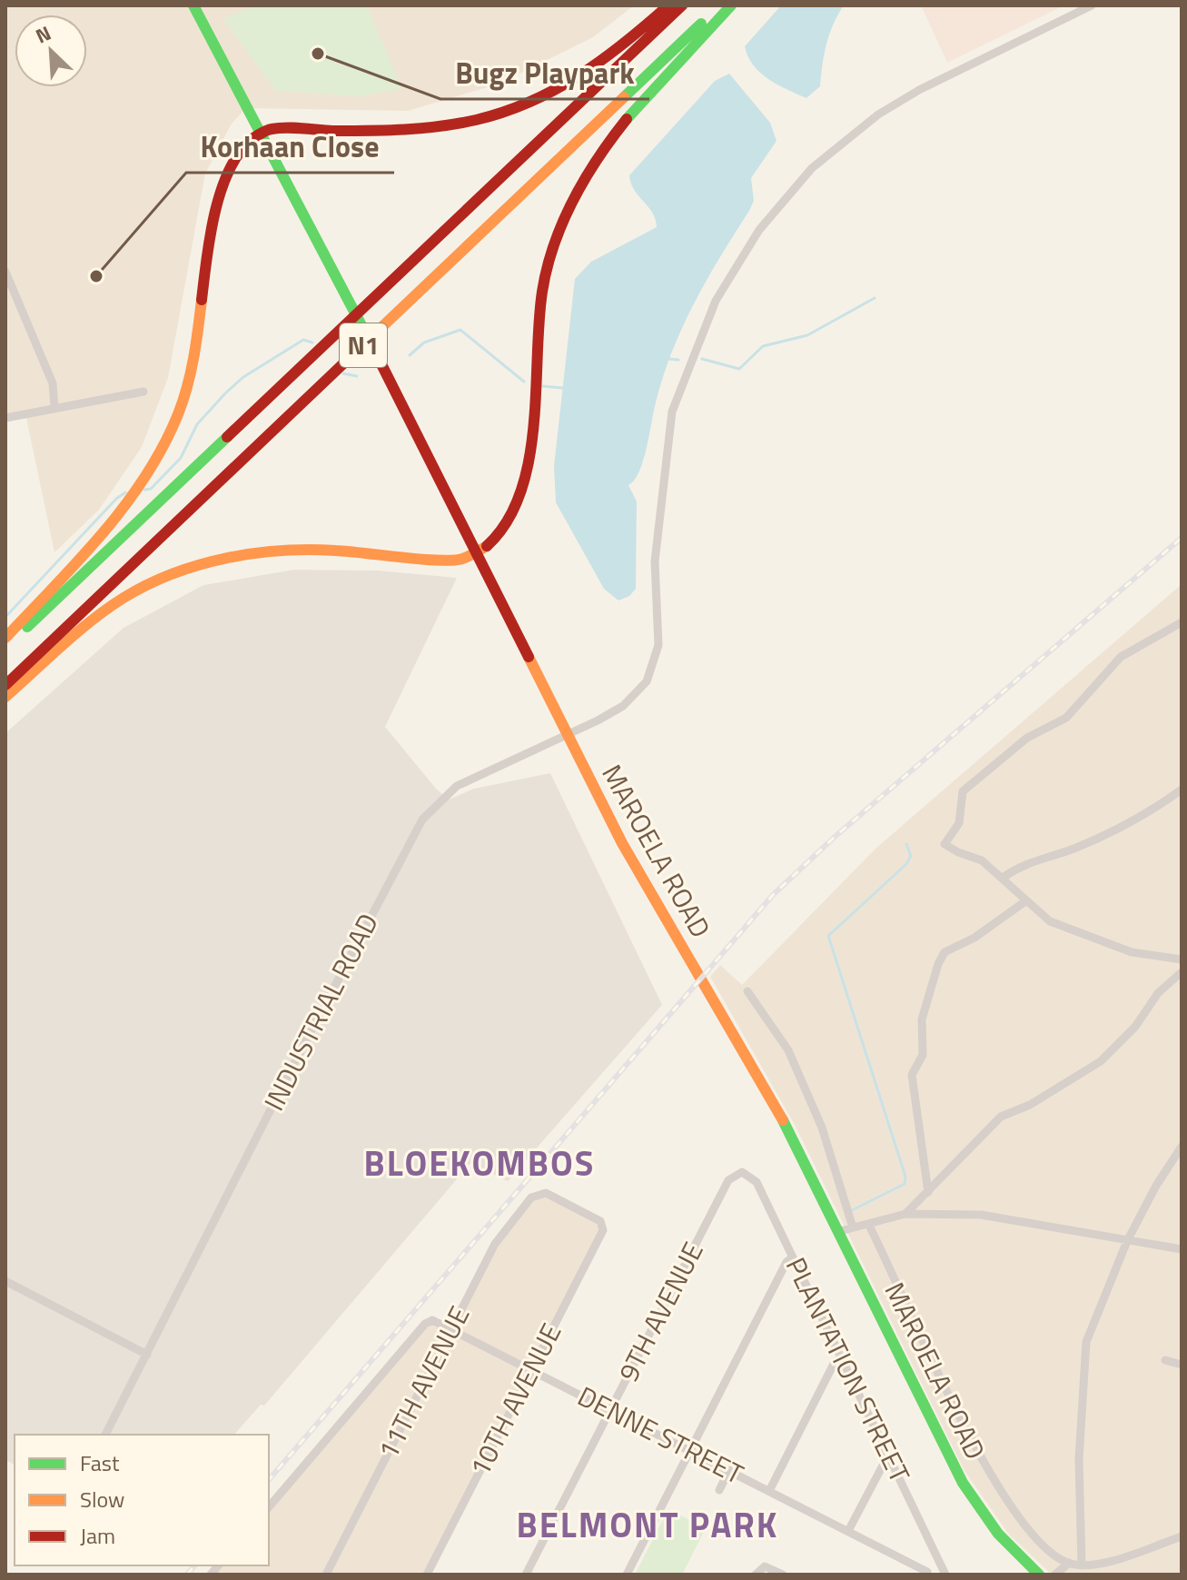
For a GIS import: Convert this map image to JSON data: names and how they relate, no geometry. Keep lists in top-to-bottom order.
{
  "streets": {
    "main road": ["N1", "MAROELA ROAD"],
    "street": [
      "INDUSTRIAL ROAD",
      "9TH AVENUE",
      "PLANTATION STREET",
      "11TH AVENUE",
      "10TH AVENUE",
      "DENNE STREET"
    ]
  },
  "crossings": [
    ["MAROELA ROAD", "INDUSTRIAL ROAD"],
    ["9TH AVENUE", "PLANTATION STREET"],
    ["9TH AVENUE", "DENNE STREET"],
    ["11TH AVENUE", "10TH AVENUE"],
    ["11TH AVENUE", "DENNE STREET"],
    ["10TH AVENUE", "DENNE STREET"]
  ],
  "districts": ["BLOEKOMBOS", "BELMONT PARK"],
  "places": ["Bugz Playpark", "Korhaan Close"],
  "legend": ["Fast", "Slow", "Jam"],
  "north": "top left"
}
